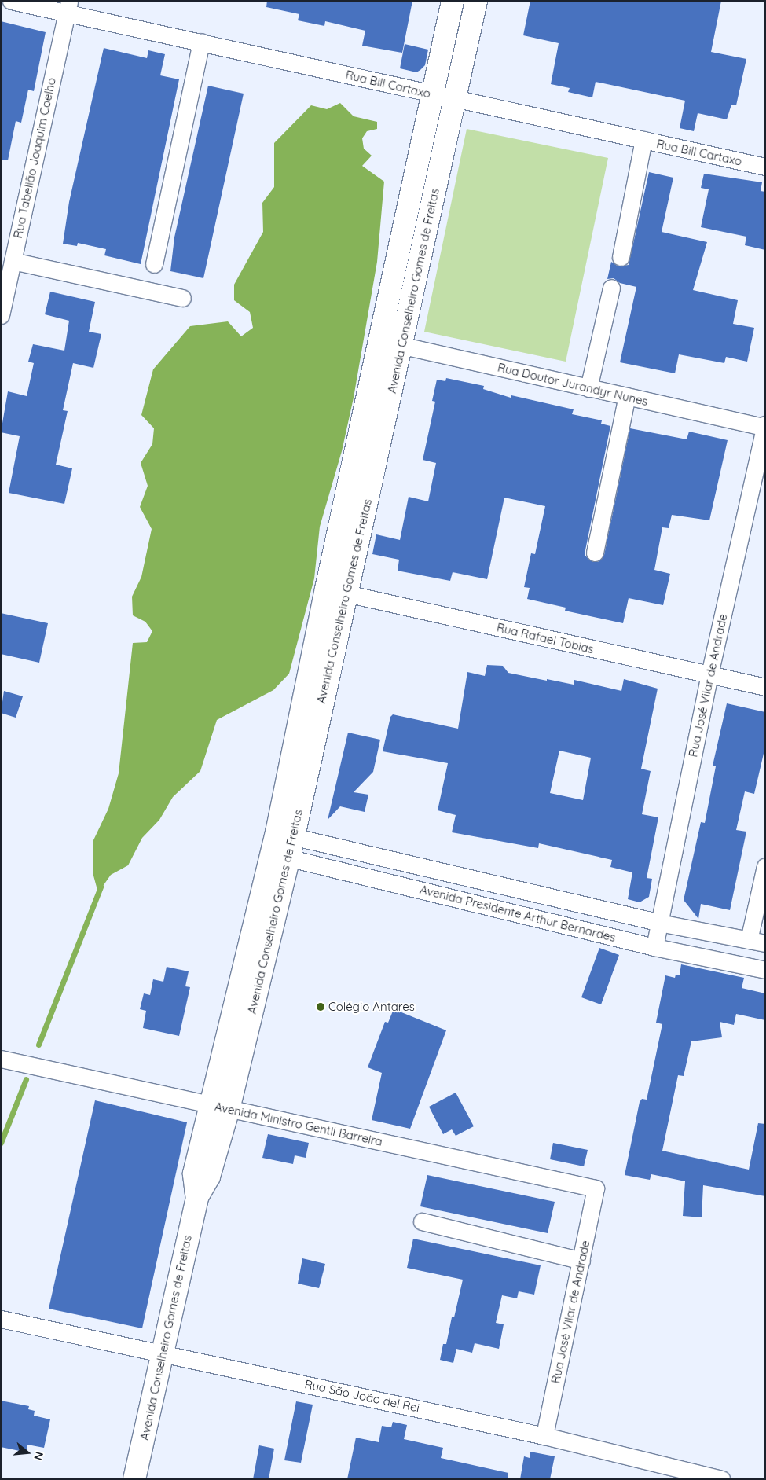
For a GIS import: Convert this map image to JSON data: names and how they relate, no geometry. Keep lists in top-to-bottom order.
{
  "streets": {
    "street": [
      "Rua Bill Cartaxo",
      "Rua Tabelião Joaquim Coelho",
      "Avenida Conselheiro Gomes de Freitas",
      "Rua Doutor Jurandyr Nunes",
      "Rua Rafael Tobias",
      "Rua José Vilar de Andrade",
      "Avenida Presidente Arthur Bernardes",
      "Avenida Ministro Gentil Barreira",
      "Rua São João del Rei"
    ]
  },
  "crossings": [
    ["Rua Bill Cartaxo", "Rua Tabelião Joaquim Coelho"],
    ["Rua Bill Cartaxo", "Avenida Conselheiro Gomes de Freitas"],
    ["Avenida Conselheiro Gomes de Freitas", "Rua Doutor Jurandyr Nunes"],
    ["Avenida Conselheiro Gomes de Freitas", "Rua Rafael Tobias"],
    ["Avenida Conselheiro Gomes de Freitas", "Avenida Presidente Arthur Bernardes"],
    ["Avenida Conselheiro Gomes de Freitas", "Avenida Ministro Gentil Barreira"],
    ["Avenida Conselheiro Gomes de Freitas", "Rua São João del Rei"],
    ["Rua Doutor Jurandyr Nunes", "Rua José Vilar de Andrade"],
    ["Rua Rafael Tobias", "Rua José Vilar de Andrade"],
    ["Rua José Vilar de Andrade", "Avenida Presidente Arthur Bernardes"],
    ["Rua José Vilar de Andrade", "Avenida Ministro Gentil Barreira"],
    ["Rua José Vilar de Andrade", "Rua São João del Rei"]
  ],
  "places": ["Colégio Antares"],
  "north": "right"
}
